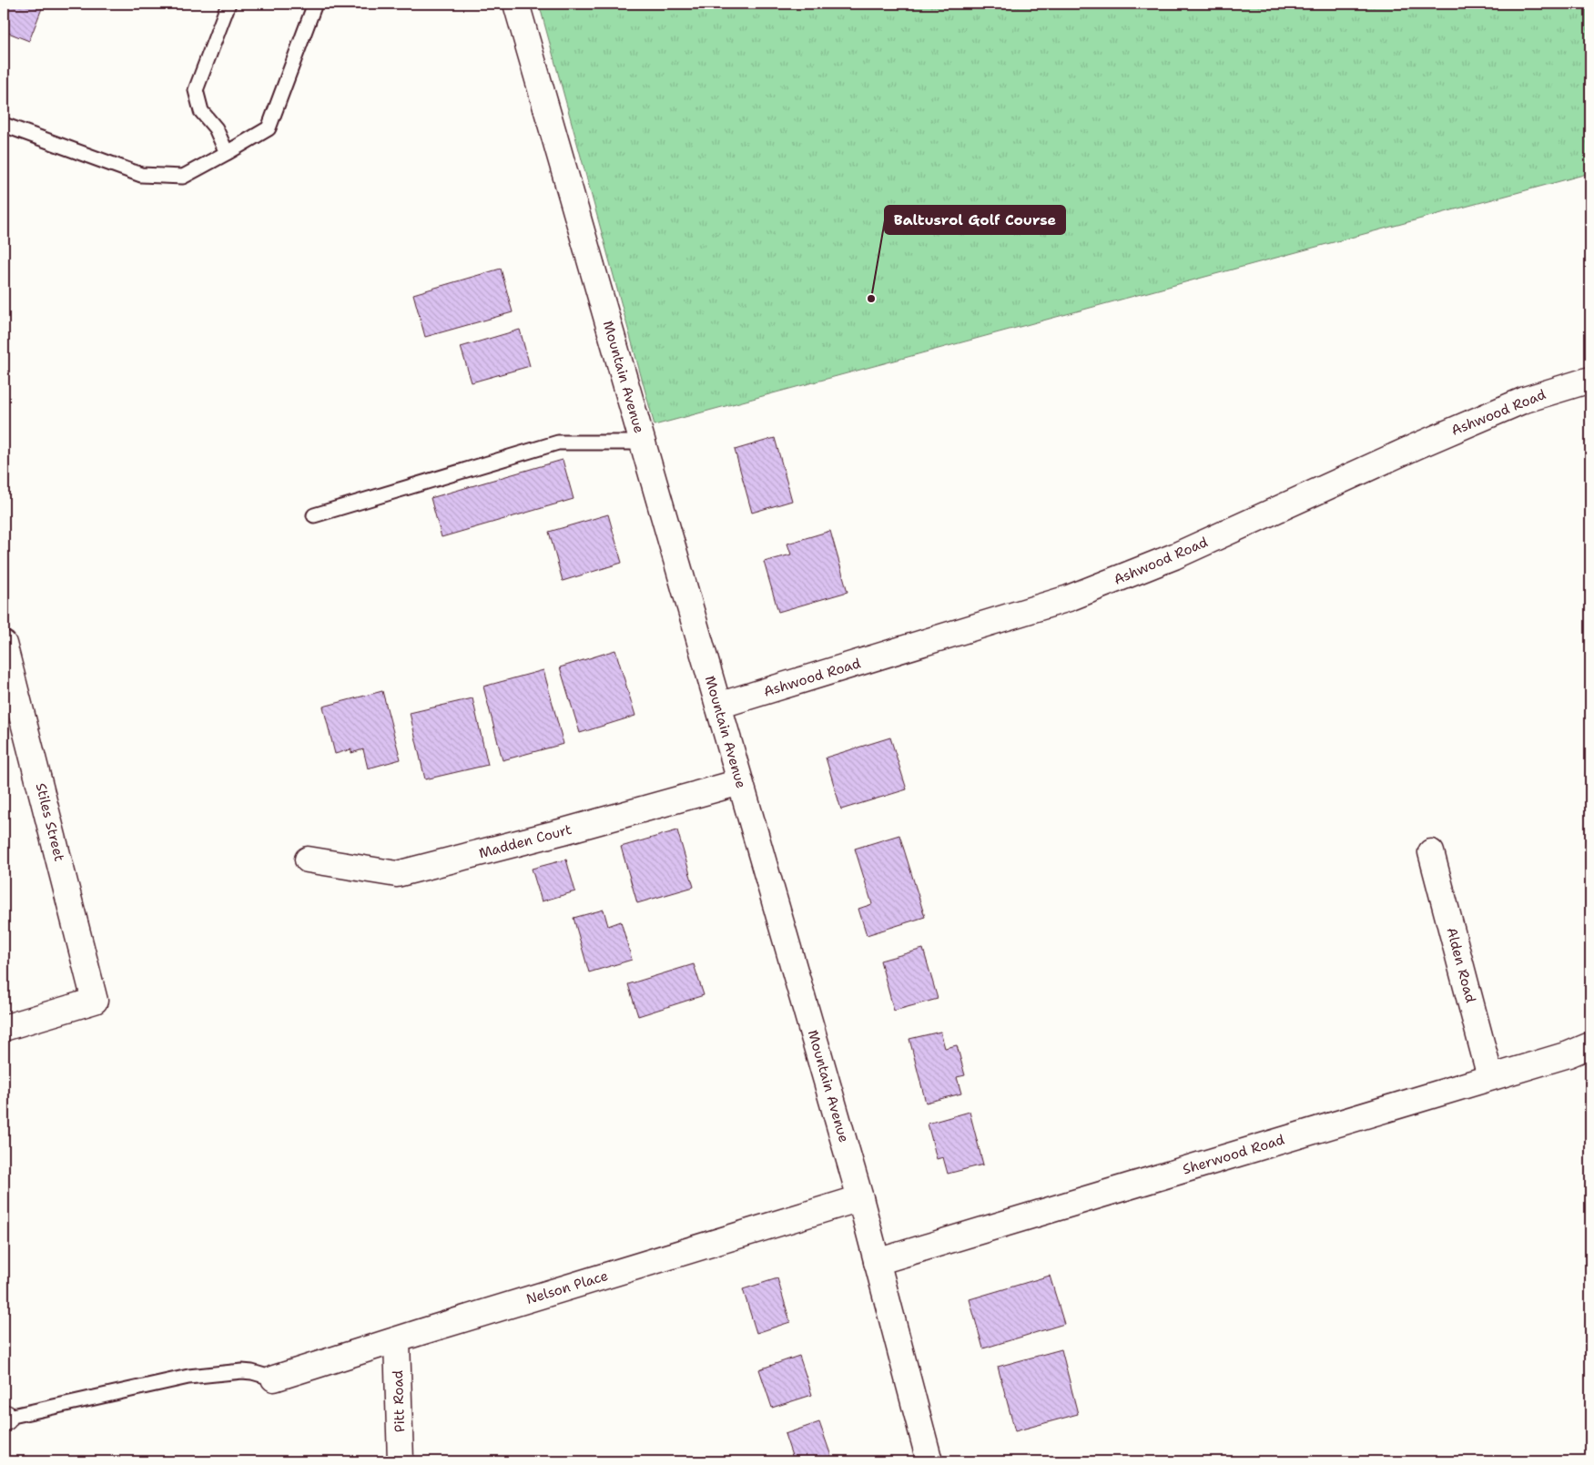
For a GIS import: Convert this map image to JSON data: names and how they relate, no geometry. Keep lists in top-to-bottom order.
{
  "streets": {
    "street": [
      "Mountain Avenue",
      "Ashwood Road",
      "Stiles Street",
      "Madden Court",
      "Alden Road",
      "Sherwood Road",
      "Nelson Place",
      "Pitt Road"
    ]
  },
  "crossings": [
    ["Mountain Avenue", "Ashwood Road"],
    ["Mountain Avenue", "Madden Court"],
    ["Mountain Avenue", "Sherwood Road"],
    ["Mountain Avenue", "Nelson Place"],
    ["Alden Road", "Sherwood Road"],
    ["Nelson Place", "Pitt Road"]
  ],
  "places": ["Baltusrol Golf Course"]
}
